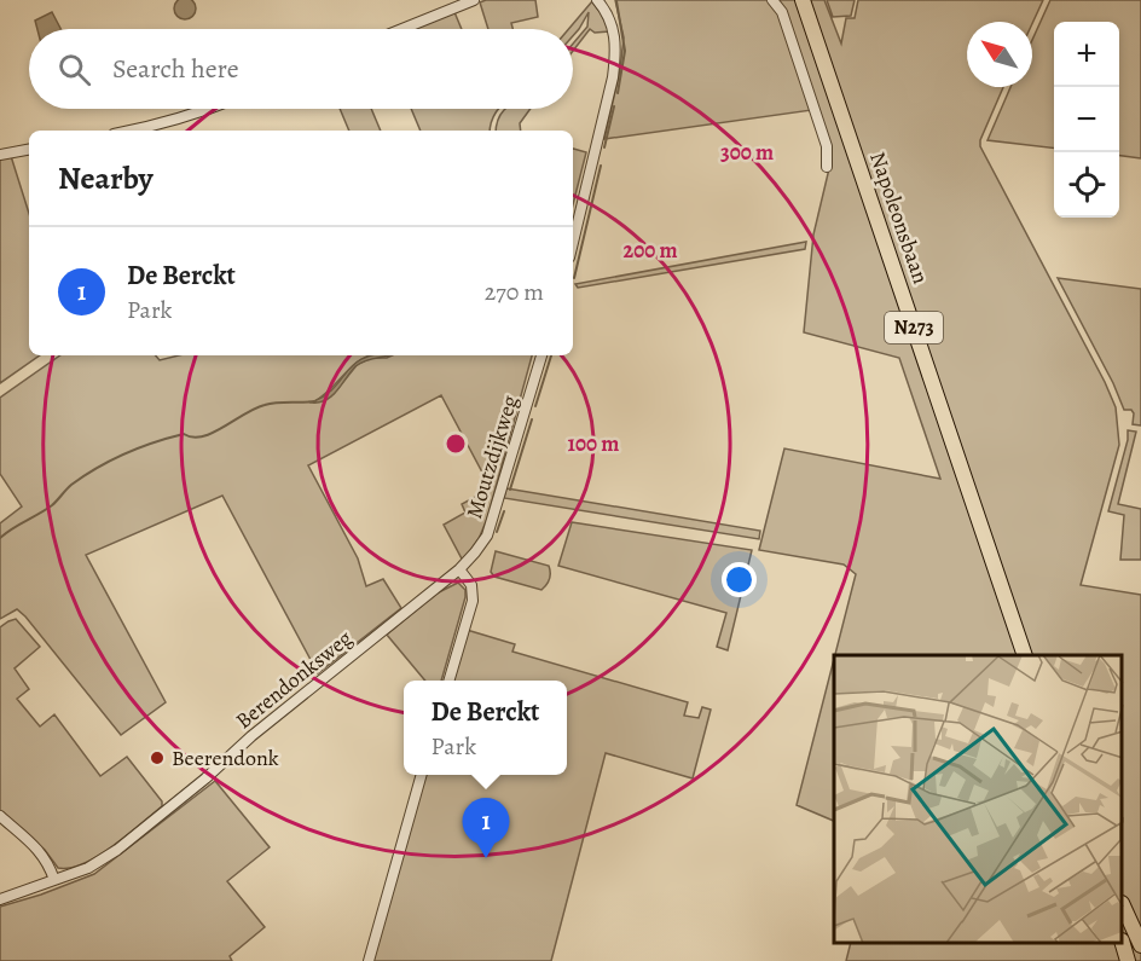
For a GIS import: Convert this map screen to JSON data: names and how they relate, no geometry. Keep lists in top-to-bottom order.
{
  "streets": {
    "main road": ["Napoleonsbaan", "N273"],
    "street": ["Moutzdijkweg", "Berendonksweg"]
  },
  "crossings": [
    ["Moutzdijkweg", "Berendonksweg"]
  ],
  "places": ["Beerendonk"],
  "north": "top left",
  "page": {
    "map_buttons": ["+", "−"],
    "search": "Search here",
    "heading": "Nearby",
    "list": [
      {
        "mark": "1",
        "name": "De Berckt",
        "note": "Park",
        "value": "270 m"
      }
    ],
    "popup": ["De Berckt", "Park"],
    "pins": "1"
  },
  "rings": ["300 m", "200 m", "100 m"]
}
